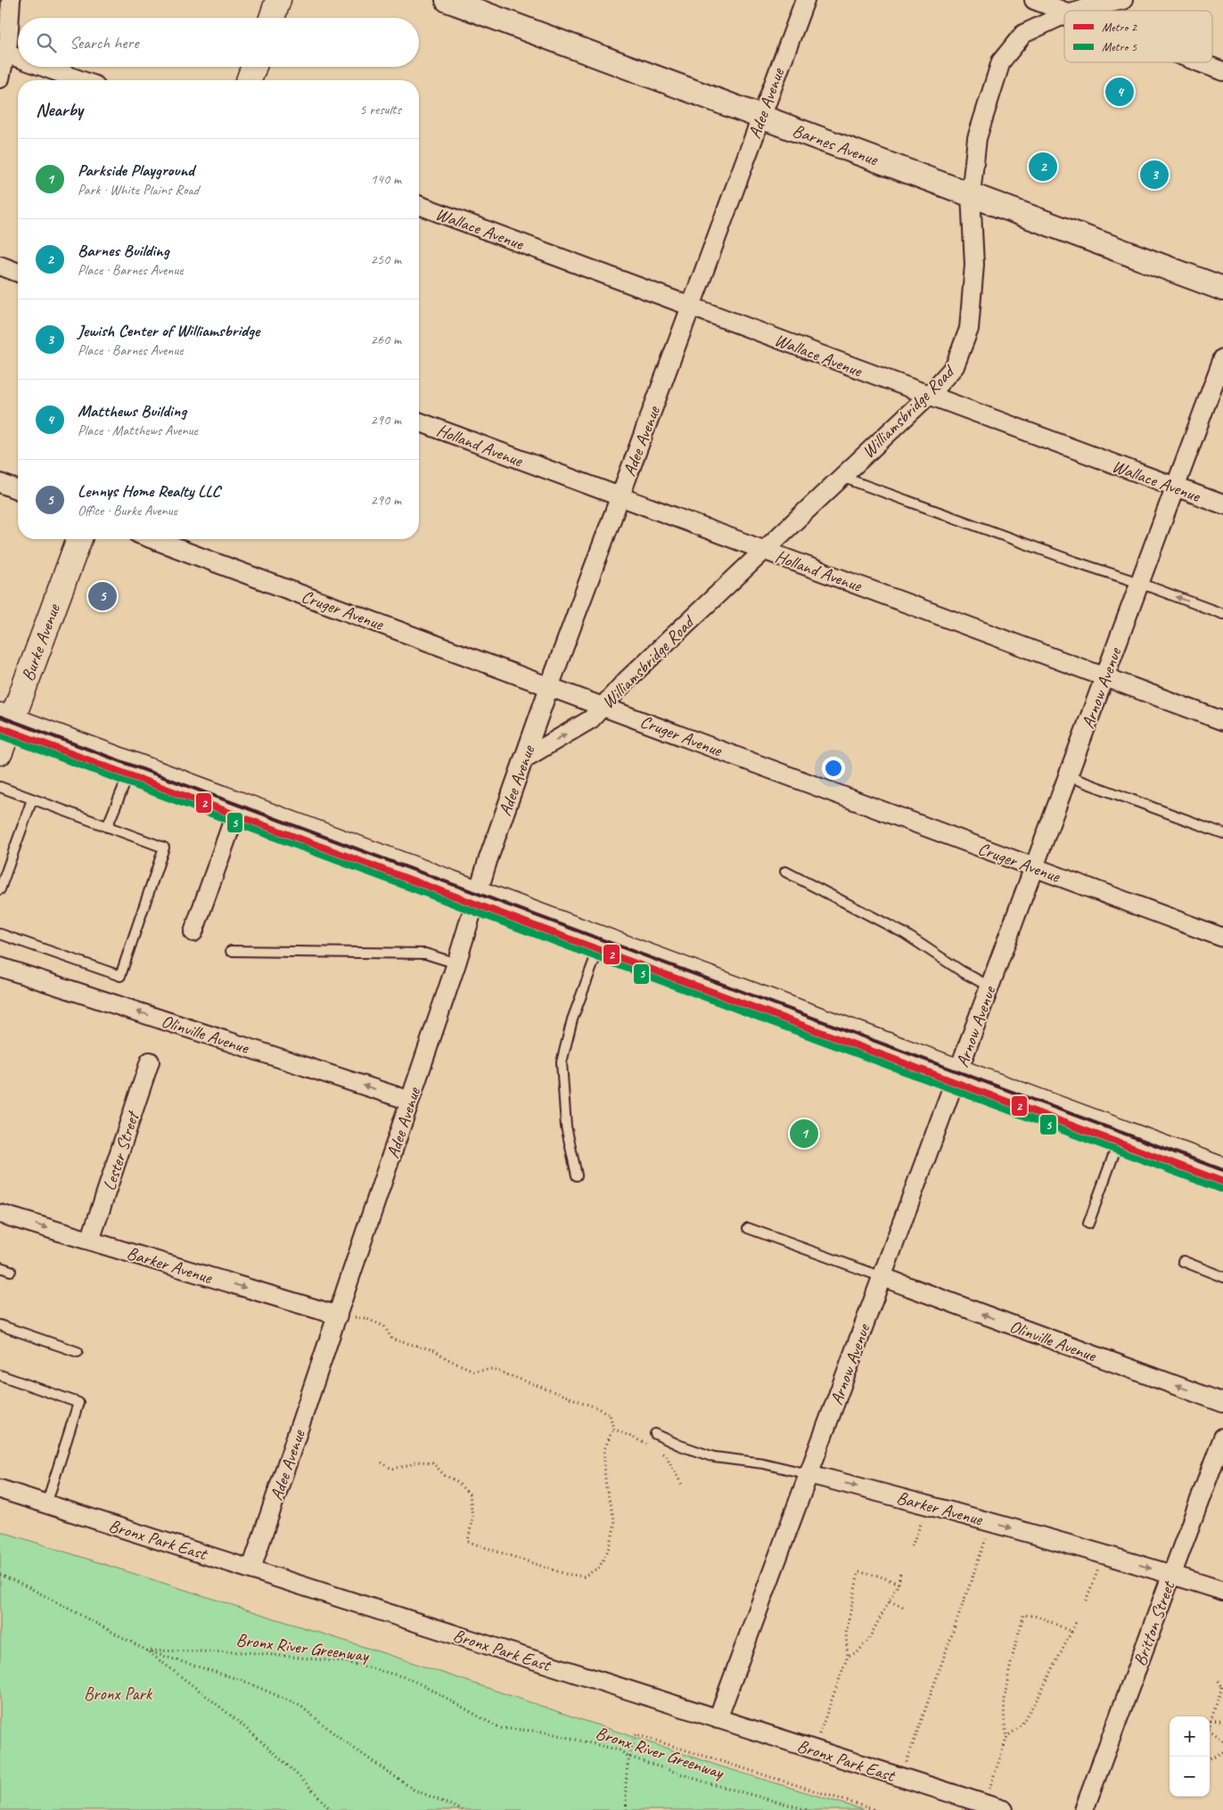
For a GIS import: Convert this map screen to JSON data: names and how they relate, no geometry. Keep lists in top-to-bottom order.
{
  "streets": {
    "main road": ["Burke Avenue"],
    "street": [
      "Adee Avenue",
      "Barnes Avenue",
      "Wallace Avenue",
      "Williamsbridge Road",
      "Holland Avenue",
      "Cruger Avenue",
      "Arnow Avenue",
      "Olinville Avenue",
      "Lester Street",
      "Barker Avenue",
      "Bronx Park East",
      "Britton Street"
    ],
    "path": ["Bronx River Greenway"]
  },
  "crossings": [
    ["Adee Avenue", "Barnes Avenue"],
    ["Adee Avenue", "Wallace Avenue"],
    ["Adee Avenue", "Williamsbridge Road"],
    ["Adee Avenue", "Holland Avenue"],
    ["Adee Avenue", "Cruger Avenue"],
    ["Adee Avenue", "Olinville Avenue"],
    ["Adee Avenue", "Barker Avenue"],
    ["Adee Avenue", "Bronx Park East"],
    ["Barnes Avenue", "Williamsbridge Road"],
    ["Wallace Avenue", "Williamsbridge Road"],
    ["Wallace Avenue", "Arnow Avenue"],
    ["Williamsbridge Road", "Holland Avenue"],
    ["Williamsbridge Road", "Cruger Avenue"],
    ["Holland Avenue", "Arnow Avenue"],
    ["Cruger Avenue", "Arnow Avenue"],
    ["Arnow Avenue", "Olinville Avenue"],
    ["Arnow Avenue", "Barker Avenue"],
    ["Arnow Avenue", "Bronx Park East"],
    ["Lester Street", "Barker Avenue"],
    ["Barker Avenue", "Britton Street"]
  ],
  "one_way": ["Olinville Avenue", "Barker Avenue"],
  "parks": ["Bronx Park"],
  "lines": ["metro line 2", "metro line 5"],
  "legend": ["Metro 2", "Metro 5"],
  "page": {
    "search": "Search here",
    "pins": [
      "4",
      "2",
      "3",
      "5",
      "1"
    ],
    "heading": ["Nearby", "5 results"],
    "list": [
      {
        "mark": "1",
        "name": "Parkside Playground",
        "note": "Park · White Plains Road",
        "value": "140 m"
      },
      {
        "mark": "2",
        "name": "Barnes Building",
        "note": "Place · Barnes Avenue",
        "value": "250 m"
      },
      {
        "mark": "3",
        "name": "Jewish Center of Williamsbridge",
        "note": "Place · Barnes Avenue",
        "value": "260 m"
      },
      {
        "mark": "4",
        "name": "Matthews Building",
        "note": "Place · Matthews Avenue",
        "value": "290 m"
      },
      {
        "mark": "5",
        "name": "Lennys Home Realty LLC",
        "note": "Office · Burke Avenue",
        "value": "290 m"
      }
    ],
    "map_buttons": ["+", "−"]
  }
}
